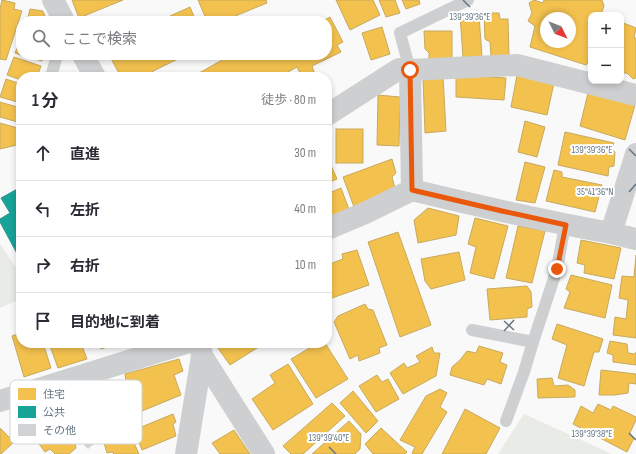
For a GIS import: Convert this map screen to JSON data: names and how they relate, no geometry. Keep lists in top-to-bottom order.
{
  "legend": ["住宅", "公共", "その他"],
  "north": "bottom right",
  "page": {
    "map_buttons": ["+", "−"],
    "search": "ここで検索",
    "heading": ["1 分", "徒歩 · 80 m"],
    "list": [
      ["直進", "30 m"],
      ["左折", "40 m"],
      ["右折", "10 m"],
      "目的地に到着"
    ]
  },
  "coordinates": [
    "139°39'36\"E",
    "35°41'36\"N",
    "139°39'38\"E",
    "139°39'40\"E"
  ]
}
